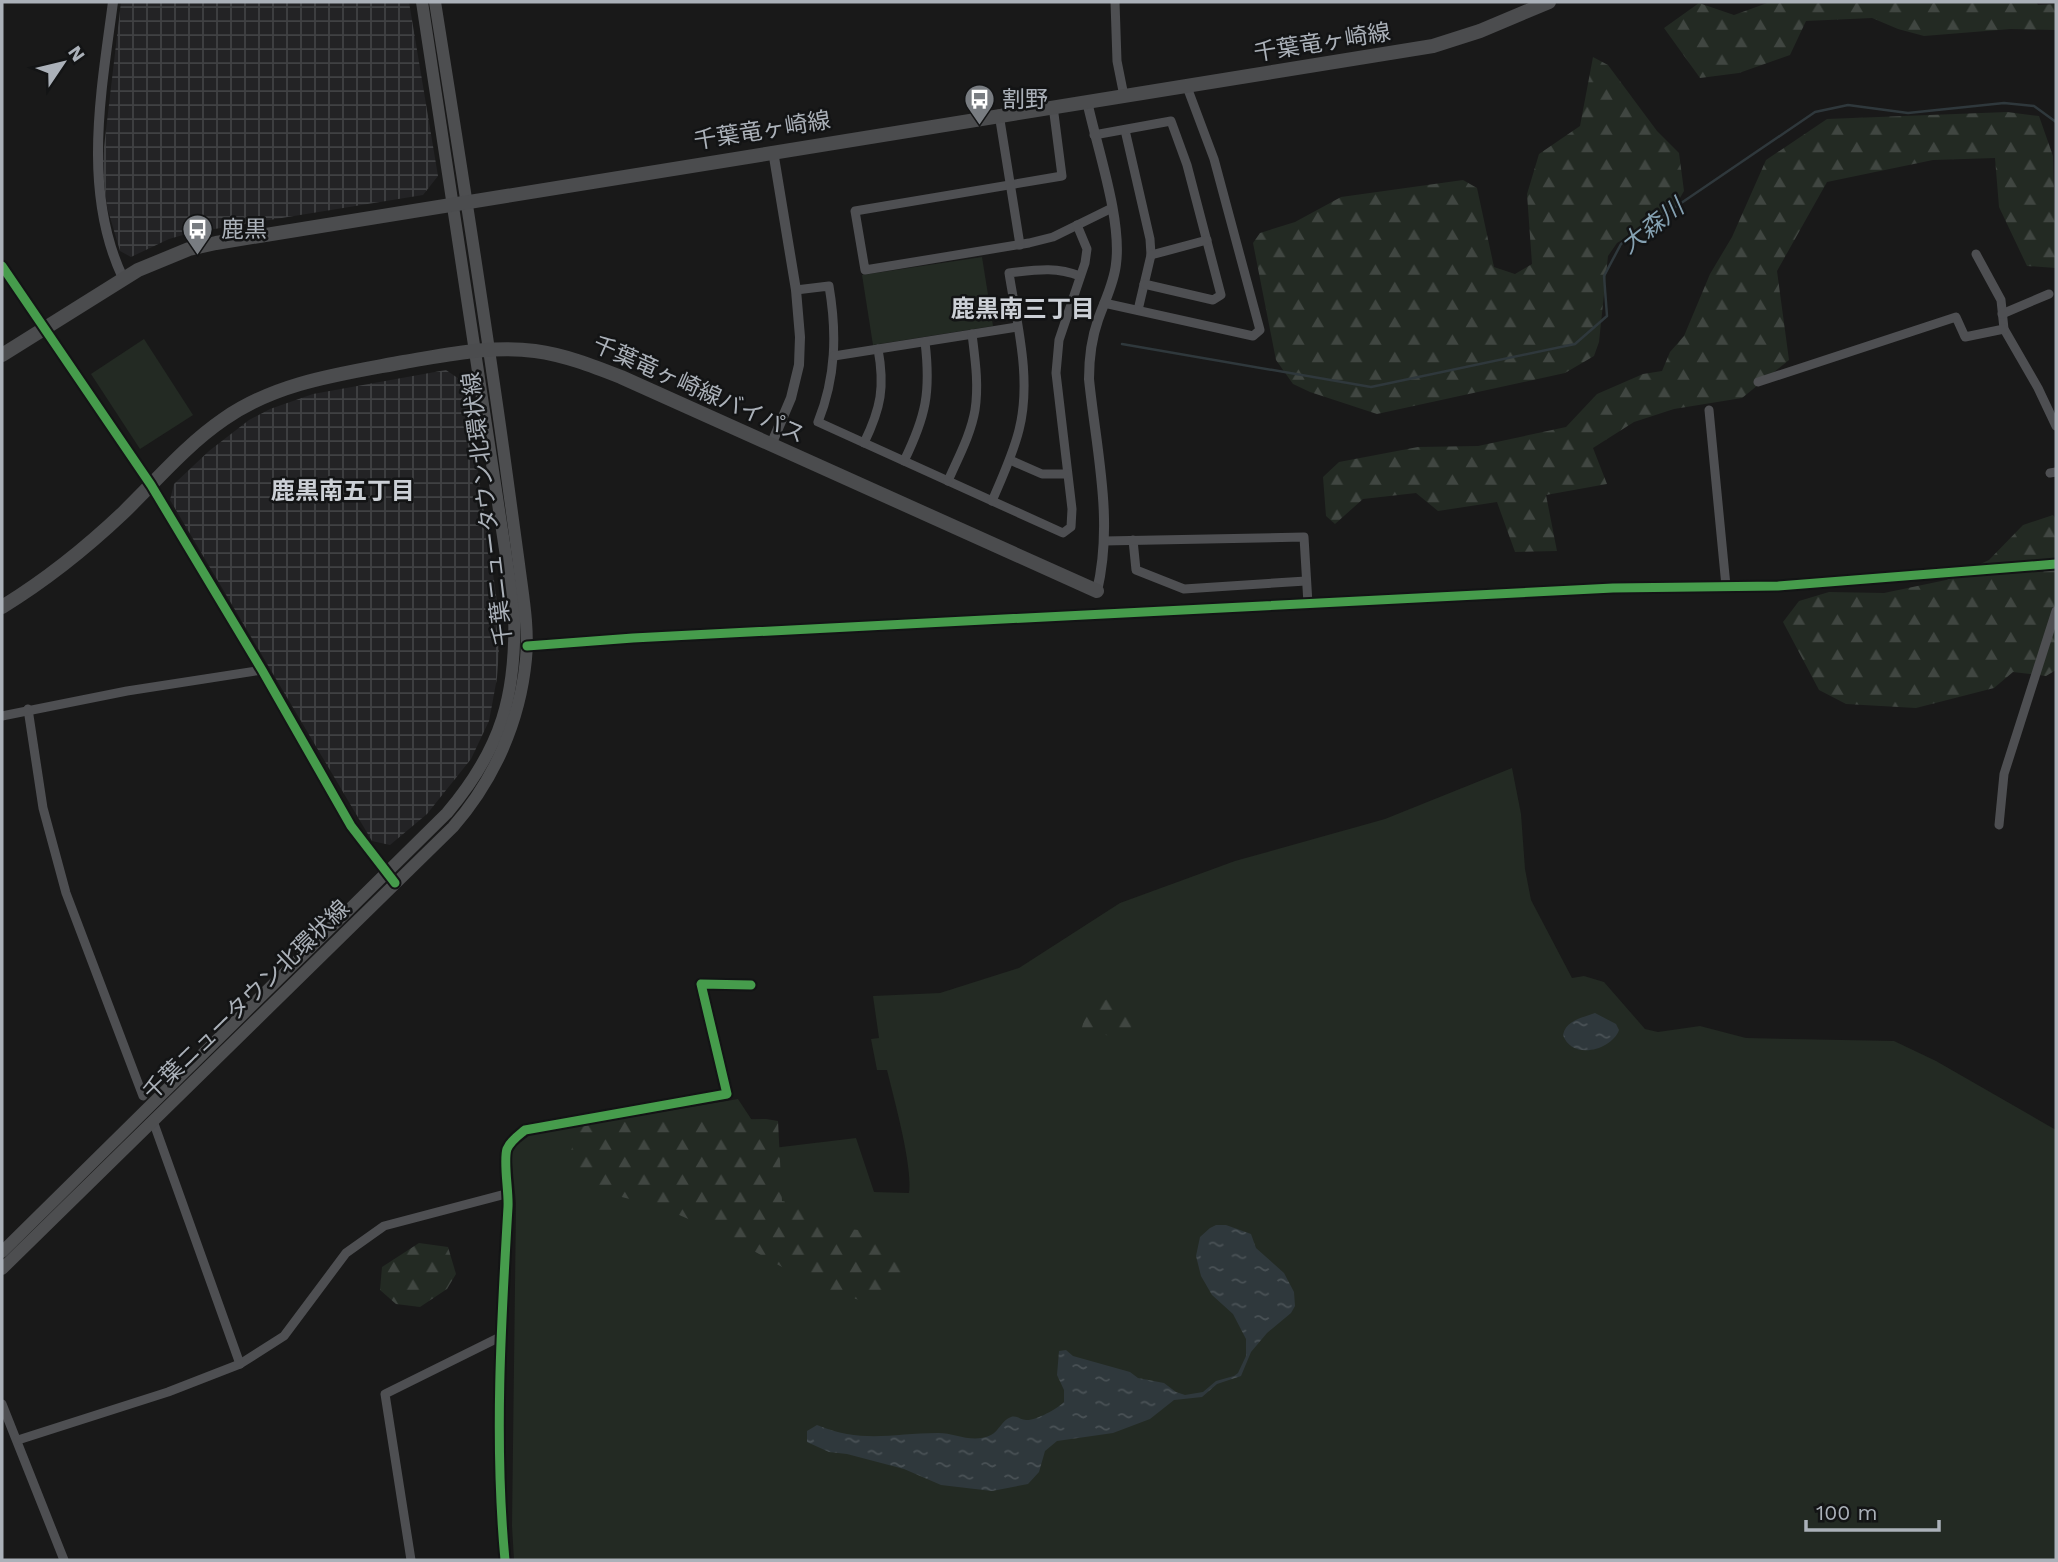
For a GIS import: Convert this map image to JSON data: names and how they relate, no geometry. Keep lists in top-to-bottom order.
{
  "streets": {
    "main road": ["千葉竜ヶ崎線", "千葉竜ヶ崎線バイパス", "千葉ニュータウン北環状線"]
  },
  "crossings": [
    ["千葉竜ヶ崎線", "千葉ニュータウン北環状線"],
    ["千葉竜ヶ崎線バイパス", "千葉ニュータウン北環状線"]
  ],
  "districts": ["鹿黒南三丁目", "鹿黒南五丁目"],
  "water": ["大森川"],
  "places": {
    "bus stop": ["割野", "鹿黒"]
  },
  "scale_bar": "100 m",
  "north": "top right"
}
